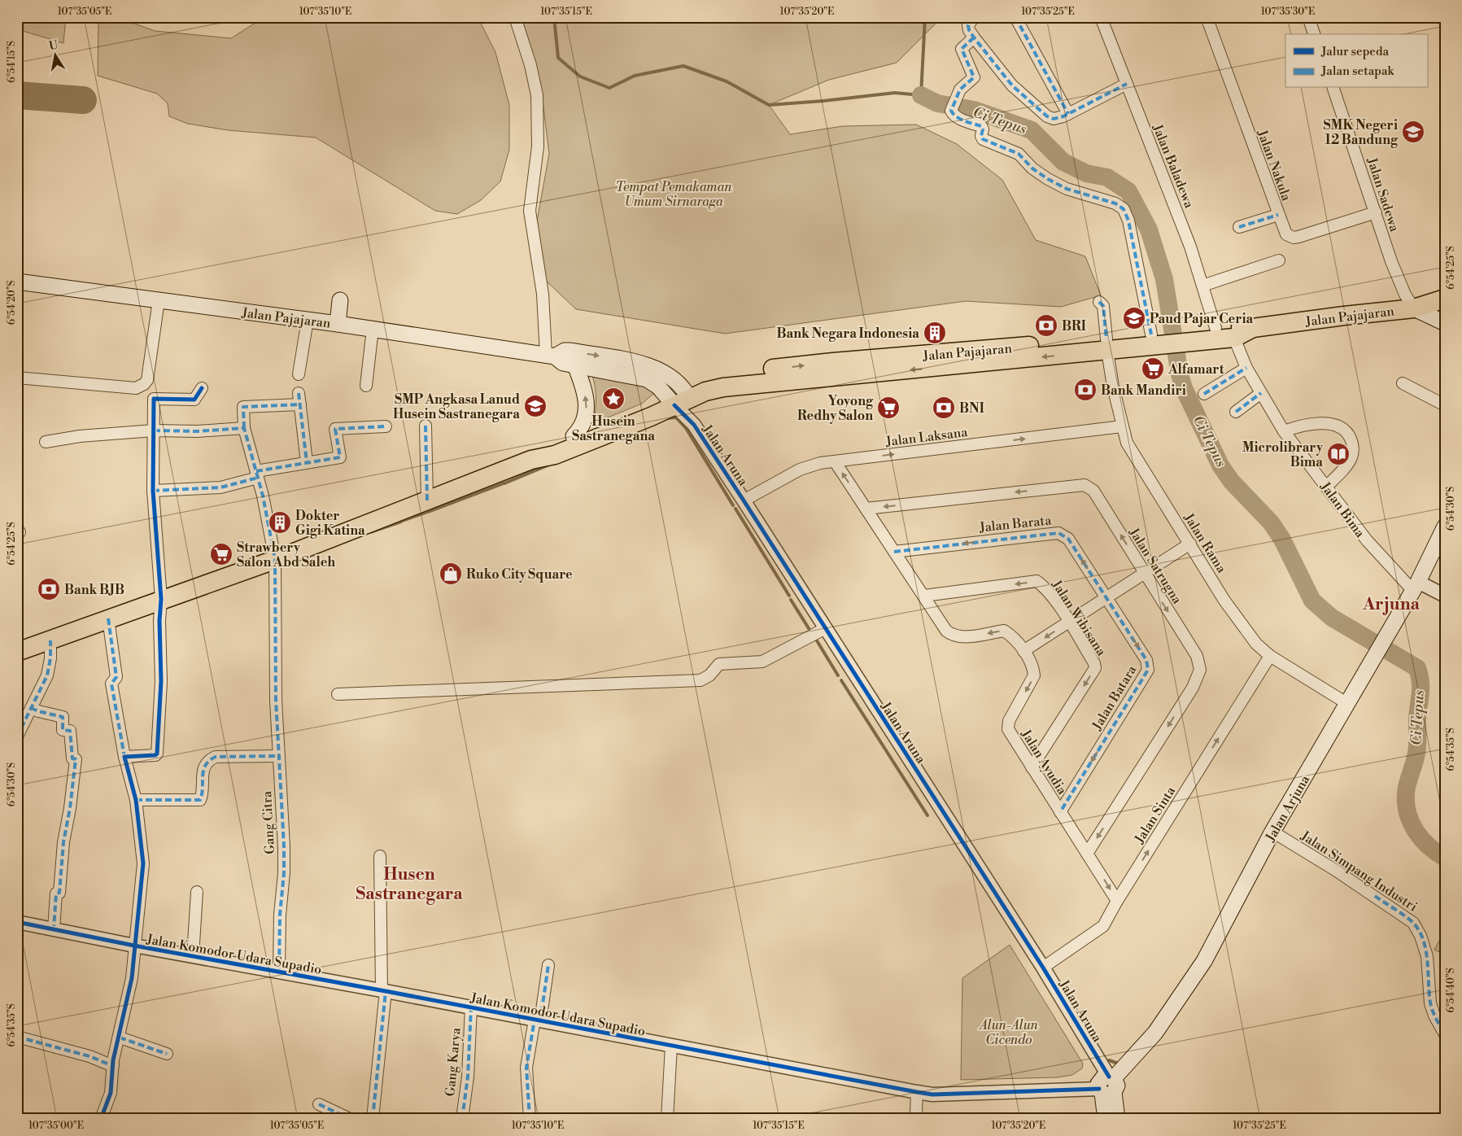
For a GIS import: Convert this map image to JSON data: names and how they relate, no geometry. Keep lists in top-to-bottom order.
{
  "streets": {
    "highway": ["Jalan Pajajaran"],
    "main road": ["Jalan Arjuna"],
    "street": [
      "Jalan Nakula",
      "Jalan Baladewa",
      "Jalan Sadewa",
      "Jalan Laksana",
      "Jalan Aruna",
      "Jalan Bima",
      "Jalan Barata",
      "Jalan Rama",
      "Jalan Satrugna",
      "Jalan Wibisana",
      "Jalan Batara",
      "Jalan Ayudia",
      "Jalan Sinta",
      "Gang Citra",
      "Jalan Simpang Industri",
      "Jalan Komodor Udara Supadio",
      "Gang Karya"
    ]
  },
  "crossings": [
    ["Jalan Nakula", "Jalan Sadewa"],
    ["Jalan Baladewa", "Jalan Pajajaran"],
    ["Jalan Sadewa", "Jalan Pajajaran"],
    ["Jalan Pajajaran", "Jalan Aruna"],
    ["Jalan Pajajaran", "Jalan Bima"],
    ["Jalan Pajajaran", "Jalan Rama"],
    ["Jalan Laksana", "Jalan Aruna"],
    ["Jalan Laksana", "Jalan Rama"],
    ["Jalan Laksana", "Jalan Ayudia"],
    ["Jalan Aruna", "Jalan Arjuna"],
    ["Jalan Aruna", "Jalan Sinta"],
    ["Jalan Aruna", "Jalan Komodor Udara Supadio"],
    ["Jalan Bima", "Jalan Arjuna"],
    ["Jalan Barata", "Jalan Batara"],
    ["Jalan Barata", "Jalan Ayudia"],
    ["Jalan Rama", "Jalan Arjuna"],
    ["Jalan Rama", "Jalan Sinta"],
    ["Jalan Satrugna", "Jalan Ayudia"],
    ["Jalan Wibisana", "Jalan Ayudia"],
    ["Jalan Batara", "Jalan Ayudia"],
    ["Jalan Ayudia", "Jalan Sinta"],
    ["Jalan Arjuna", "Jalan Simpang Industri"],
    ["Jalan Arjuna", "Jalan Komodor Udara Supadio"],
    ["Gang Citra", "Jalan Komodor Udara Supadio"],
    ["Jalan Komodor Udara Supadio", "Gang Karya"]
  ],
  "one_way": [
    "Jalan Laksana",
    "Jalan Barata",
    "Jalan Batara",
    "Jalan Sinta"
  ],
  "districts": ["Arjuna", "Husen Sastranegara"],
  "water": ["Ci Tepus"],
  "parks": ["Tempat Pemakaman Umum Sirnaraga", "Alun-Alun Cicendo"],
  "places": {
    "school or university": ["SMK Negeri 12 Bandung", "Paud Pajar Ceria", "SMP Angkasa Lanud Husein Sastranegara"],
    "bank": [
      "BRI",
      "Bank Mandiri",
      "BNI",
      "Bank BJB"
    ],
    "building": ["Bank Negara Indonesia", "Dokter Gigi Katina"],
    "supermarket": ["Alfamart", "Yoyong Redhy Salon", "Strawbery Salon Abd Saleh"],
    "place": ["Husein Sastranegana"],
    "library": ["Microlibrary Bima"],
    "shop": ["Ruko City Square"]
  },
  "legend": ["Jalur sepeda", "Jalan setapak"],
  "north": "top",
  "coordinates": [
    "107°35'05\"E",
    "107°35'10\"E",
    "107°35'15\"E",
    "107°35'20\"E",
    "107°35'25\"E",
    "107°35'30\"E",
    "6°54'15\"S",
    "6°54'25\"S",
    "6°54'20\"S",
    "6°54'30\"S",
    "6°54'35\"S",
    "6°54'40\"S",
    "107°35'00\"E"
  ]
}
